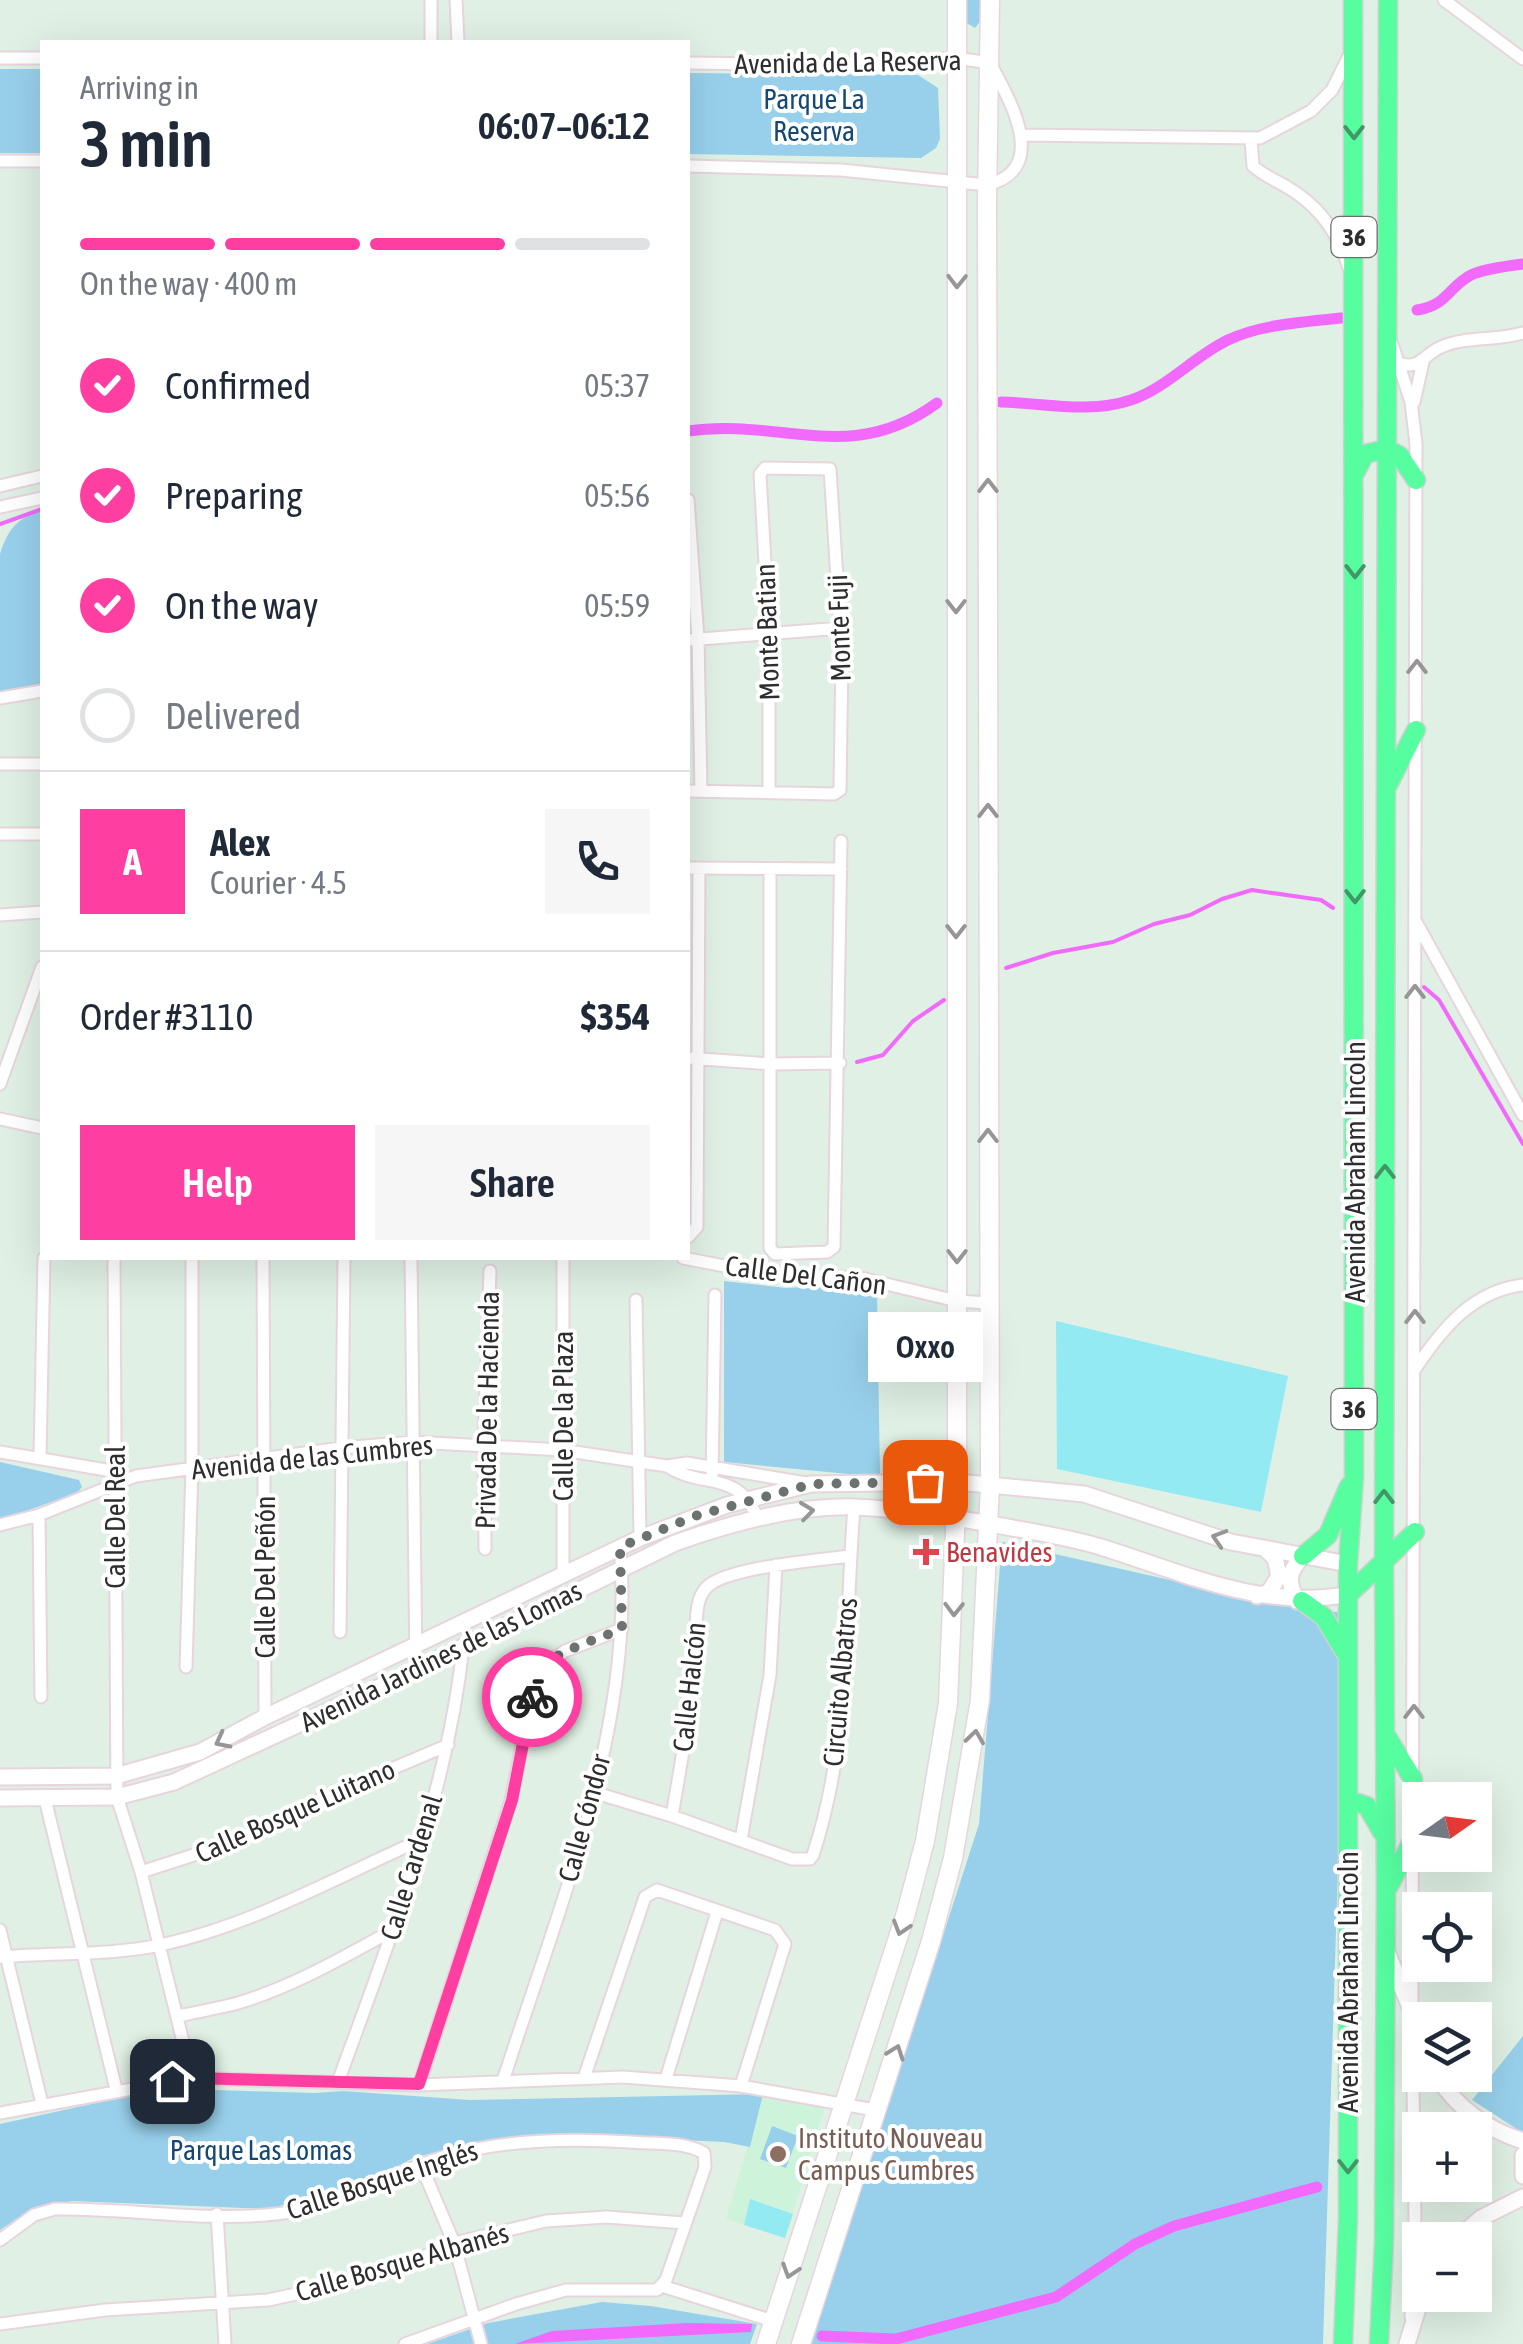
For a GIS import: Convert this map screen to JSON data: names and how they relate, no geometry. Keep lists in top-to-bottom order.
{
  "streets": {
    "main road": ["36", "Avenida Abraham Lincoln"],
    "street": [
      "Avenida de La Reserva",
      "Monte Fuji",
      "Monte Batian",
      "Calle Del Cañon",
      "Privada De la Hacienda",
      "Calle De la Plaza",
      "Avenida de las Cumbres",
      "Calle Del Real",
      "Calle Del Peñón",
      "Avenida Jardines de las Lomas",
      "Circuito Albatros",
      "Calle Halcón",
      "Calle Bosque Luitano",
      "Calle Cóndor",
      "Calle Cardenal",
      "Calle Bosque Inglés",
      "Calle Bosque Albanés"
    ]
  },
  "crossings": [
    ["Monte Fuji", "Monte Batian"],
    ["Avenida Abraham Lincoln", "Avenida Jardines de las Lomas"],
    ["Privada De la Hacienda", "Avenida de las Cumbres"],
    ["Calle De la Plaza", "Avenida de las Cumbres"],
    ["Calle De la Plaza", "Avenida Jardines de las Lomas"],
    ["Avenida de las Cumbres", "Calle Del Real"],
    ["Avenida de las Cumbres", "Calle Del Peñón"],
    ["Avenida de las Cumbres", "Avenida Jardines de las Lomas"],
    ["Calle Del Real", "Avenida Jardines de las Lomas"],
    ["Calle Del Real", "Calle Bosque Luitano"],
    ["Calle Del Peñón", "Avenida Jardines de las Lomas"],
    ["Avenida Jardines de las Lomas", "Circuito Albatros"],
    ["Avenida Jardines de las Lomas", "Calle Cóndor"],
    ["Avenida Jardines de las Lomas", "Calle Cardenal"],
    ["Circuito Albatros", "Calle Halcón"],
    ["Calle Bosque Luitano", "Calle Cardenal"],
    ["Calle Bosque Inglés", "Calle Bosque Albanés"]
  ],
  "parks": ["Parque La Reserva", "Parque Las Lomas"],
  "places": {
    "other": ["Oxxo", "Instituto Nouveau Campus Cumbres"],
    "health": ["Benavides"]
  },
  "north": "right",
  "page": {
    "heading": ["3 min", "Arriving in", "06:07–06:12"],
    "panel": [
      "Alex",
      "Courier · 4.5",
      "Order #3110",
      "$354"
    ],
    "bar": "On the way · 400 m",
    "list": [
      ["Confirmed", "05:37"],
      ["Preparing", "05:56"],
      ["On the way", "05:59"],
      "Delivered"
    ],
    "round": "A",
    "buttons": ["Help", "Share"],
    "bubble": "Oxxo",
    "map_buttons": ["+", "−"]
  }
}
